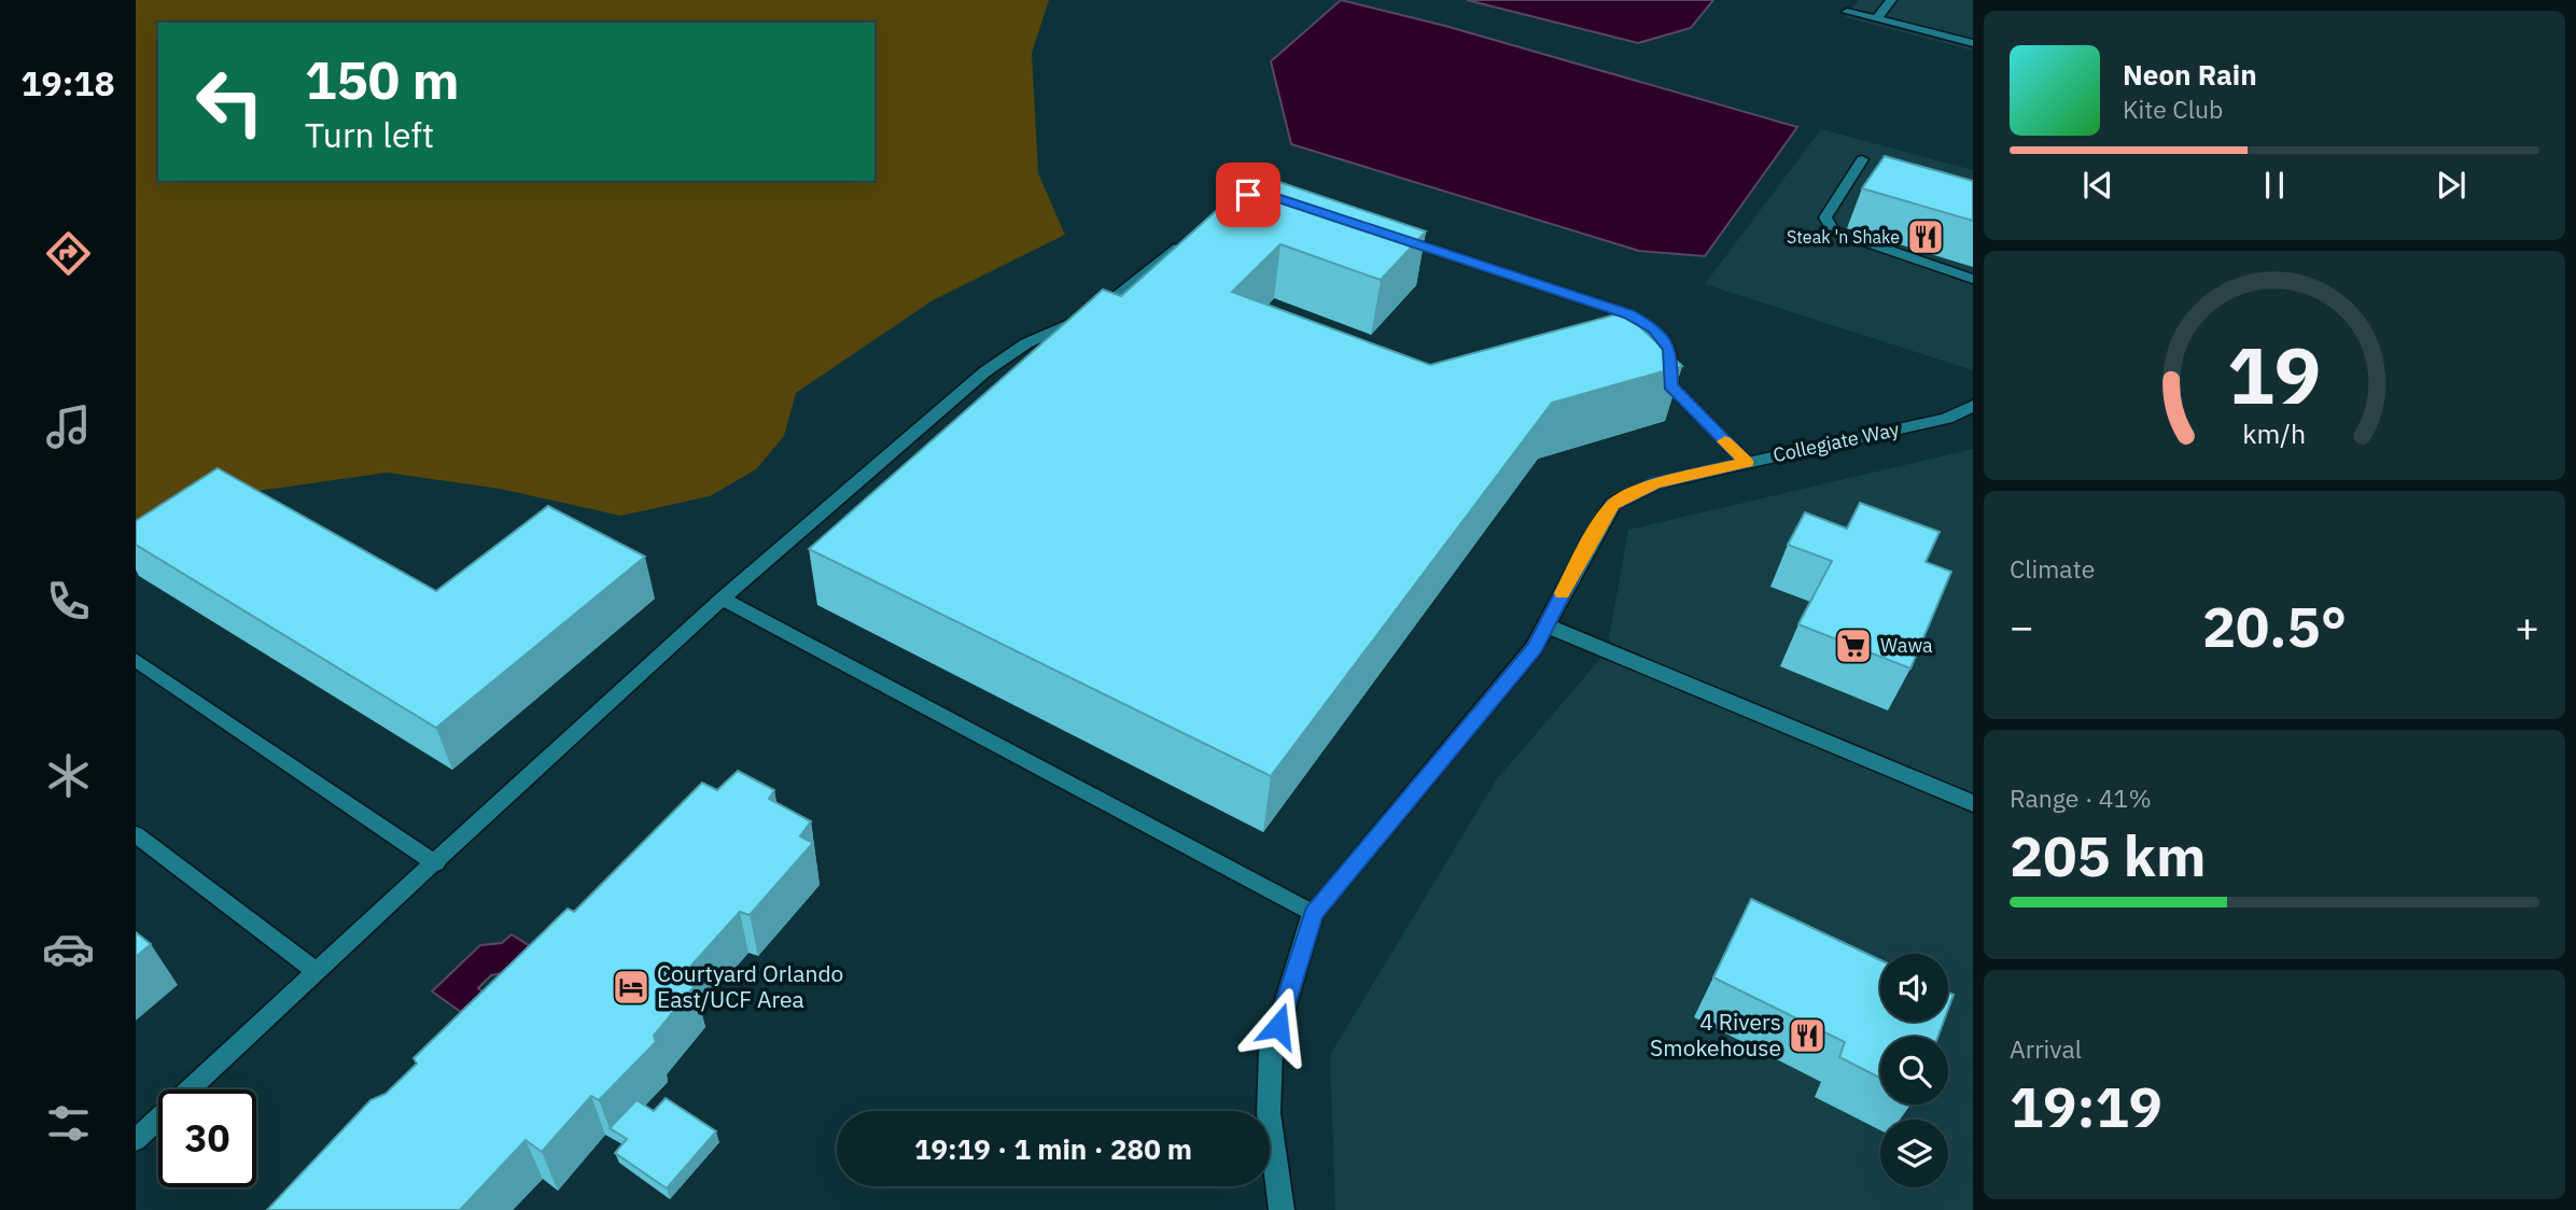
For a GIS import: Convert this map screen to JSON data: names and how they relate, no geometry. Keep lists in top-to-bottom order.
{
  "streets": {
    "street": ["Collegiate Way"]
  },
  "places": {
    "restaurant": ["Steak 'n Shake", "4 Rivers Smokehouse"],
    "supermarket": ["Wawa"],
    "hotel": ["Courtyard Orlando East/UCF Area"]
  },
  "page": {
    "tabs": "19:18",
    "turn": ["150 m", "Turn left"],
    "song": ["Neon Rain", "Kite Club"],
    "tile": [
      "Climate",
      ["Range · 41%", "205 km"],
      ["Arrival", "19:19"]
    ],
    "heat": ["−", "20.5°", "+"],
    "limit": "30",
    "trip": "19:19 · 1 min · 280 m",
    "gauge": ["19", "km/h"]
  }
}
